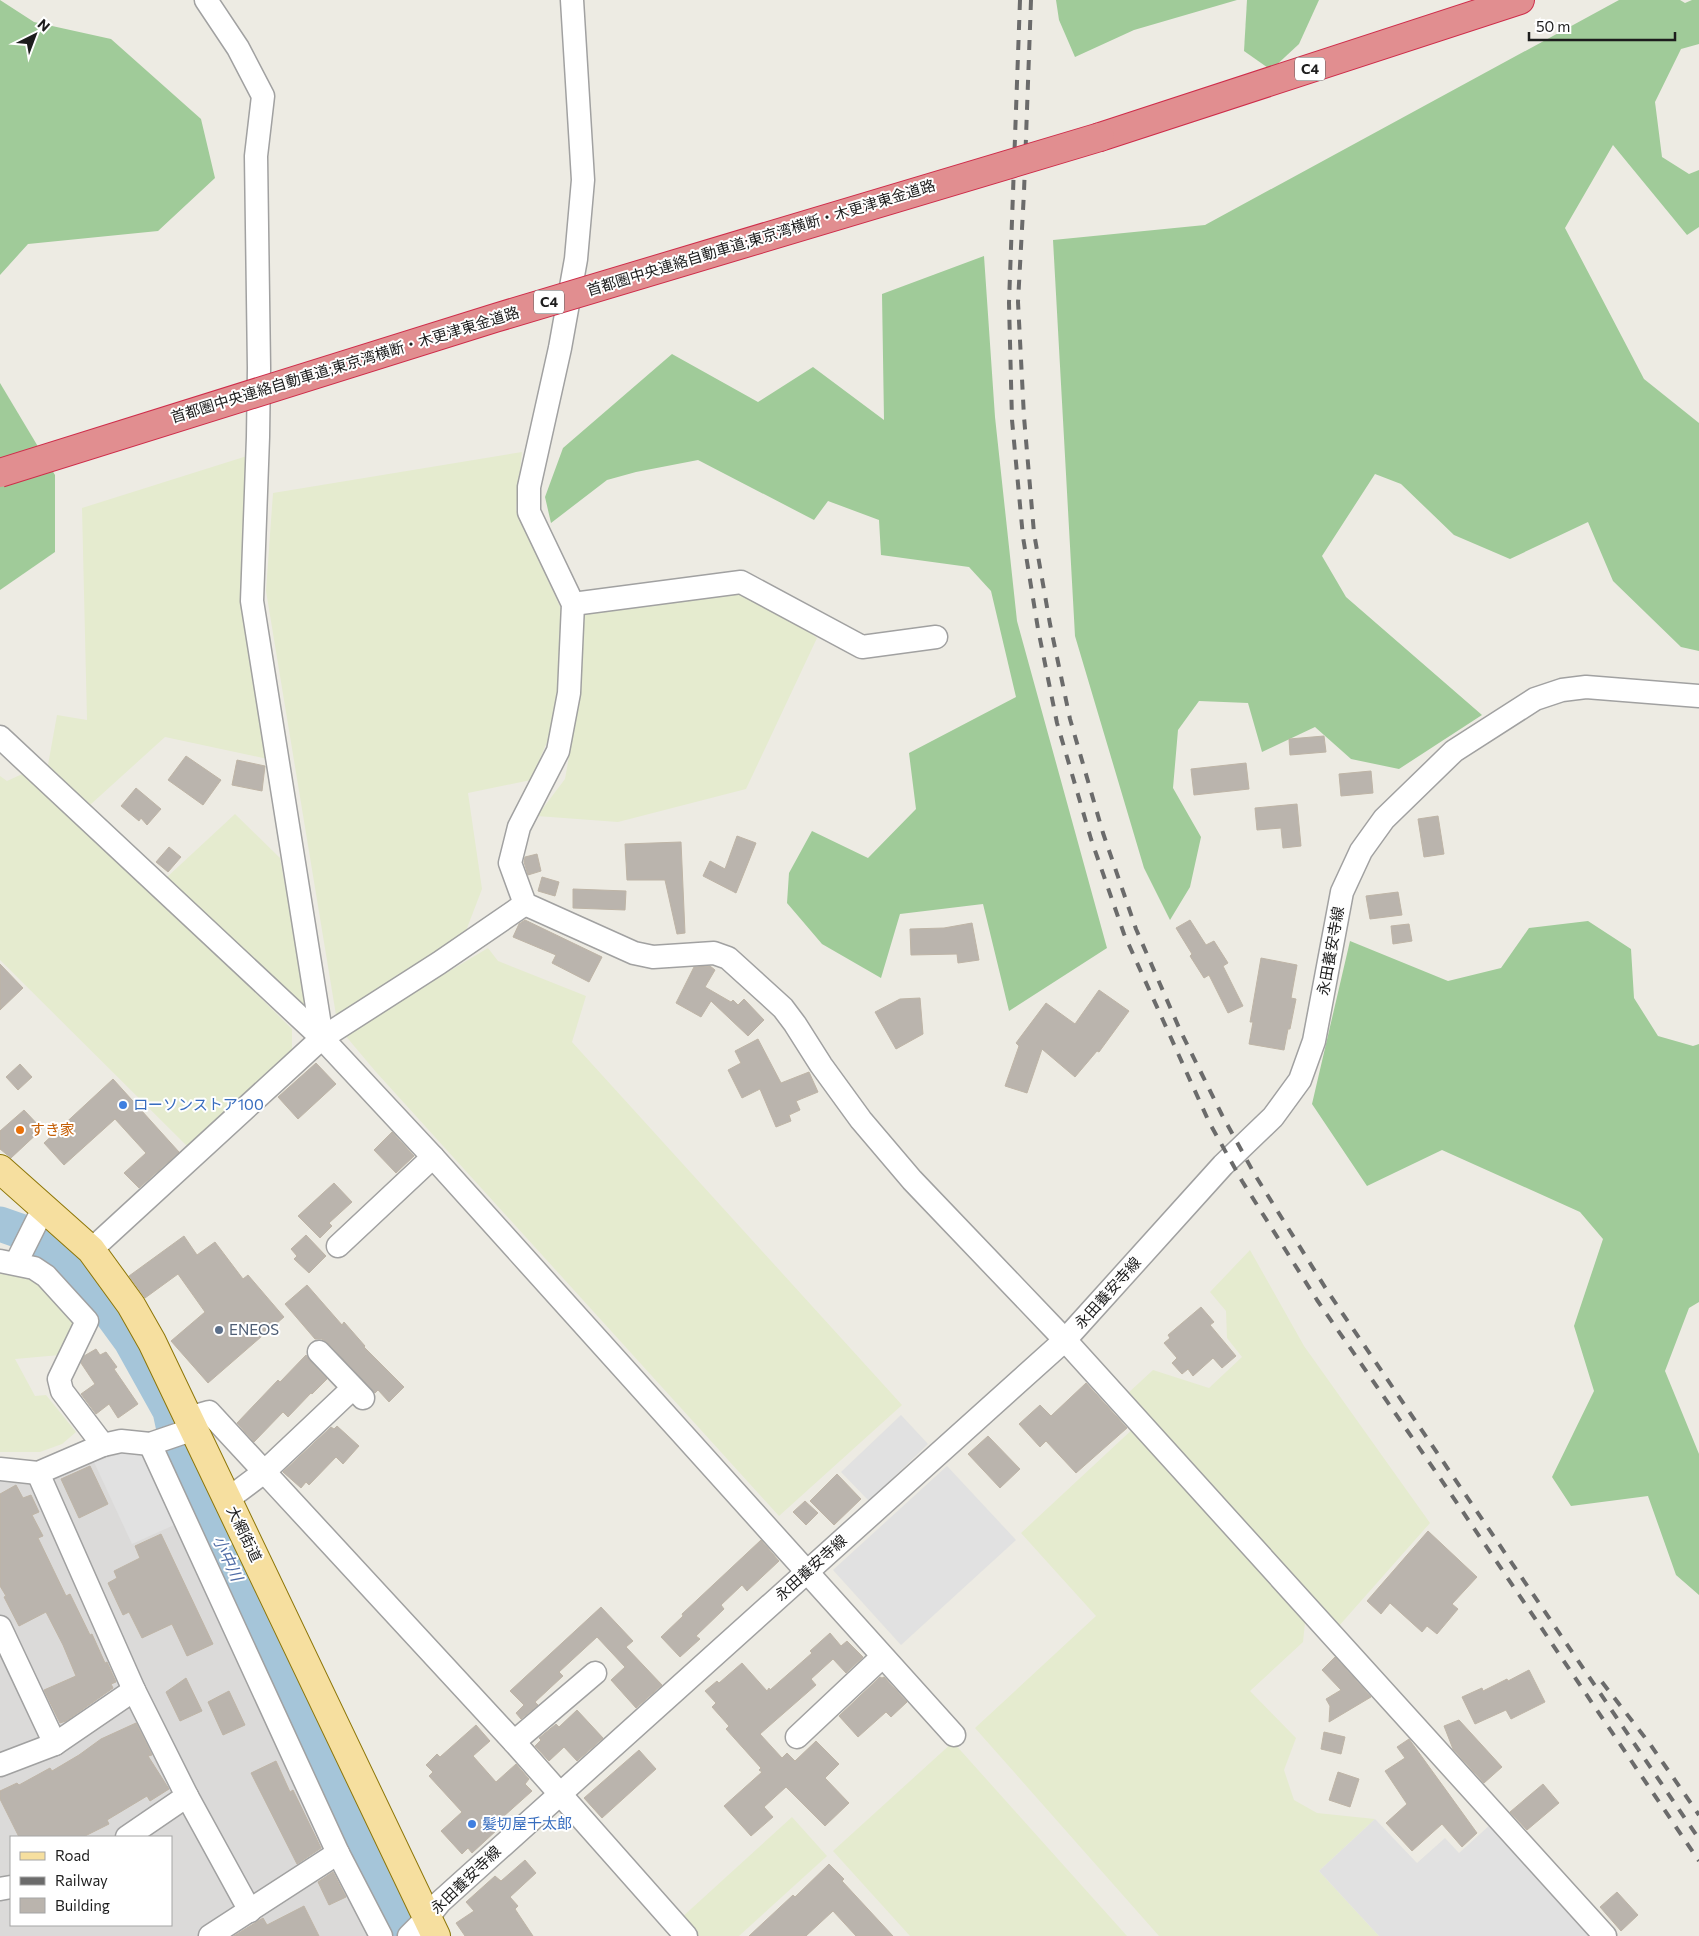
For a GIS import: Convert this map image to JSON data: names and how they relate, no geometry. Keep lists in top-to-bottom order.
{
  "streets": {
    "highway": ["C4", "首都圏中央連絡自動車道;東京湾横断・木更津東金道路"],
    "main road": ["大網街道"],
    "street": ["永田養安寺線"]
  },
  "crossings": [
    ["永田養安寺線", "大網街道"]
  ],
  "water": ["小中川"],
  "places": [
    "ローソンストア100",
    "すき家",
    "ENEOS",
    "髪切屋千太郎"
  ],
  "legend": ["Road", "Railway", "Building"],
  "scale_bar": "50 m",
  "north": "top right"
}
